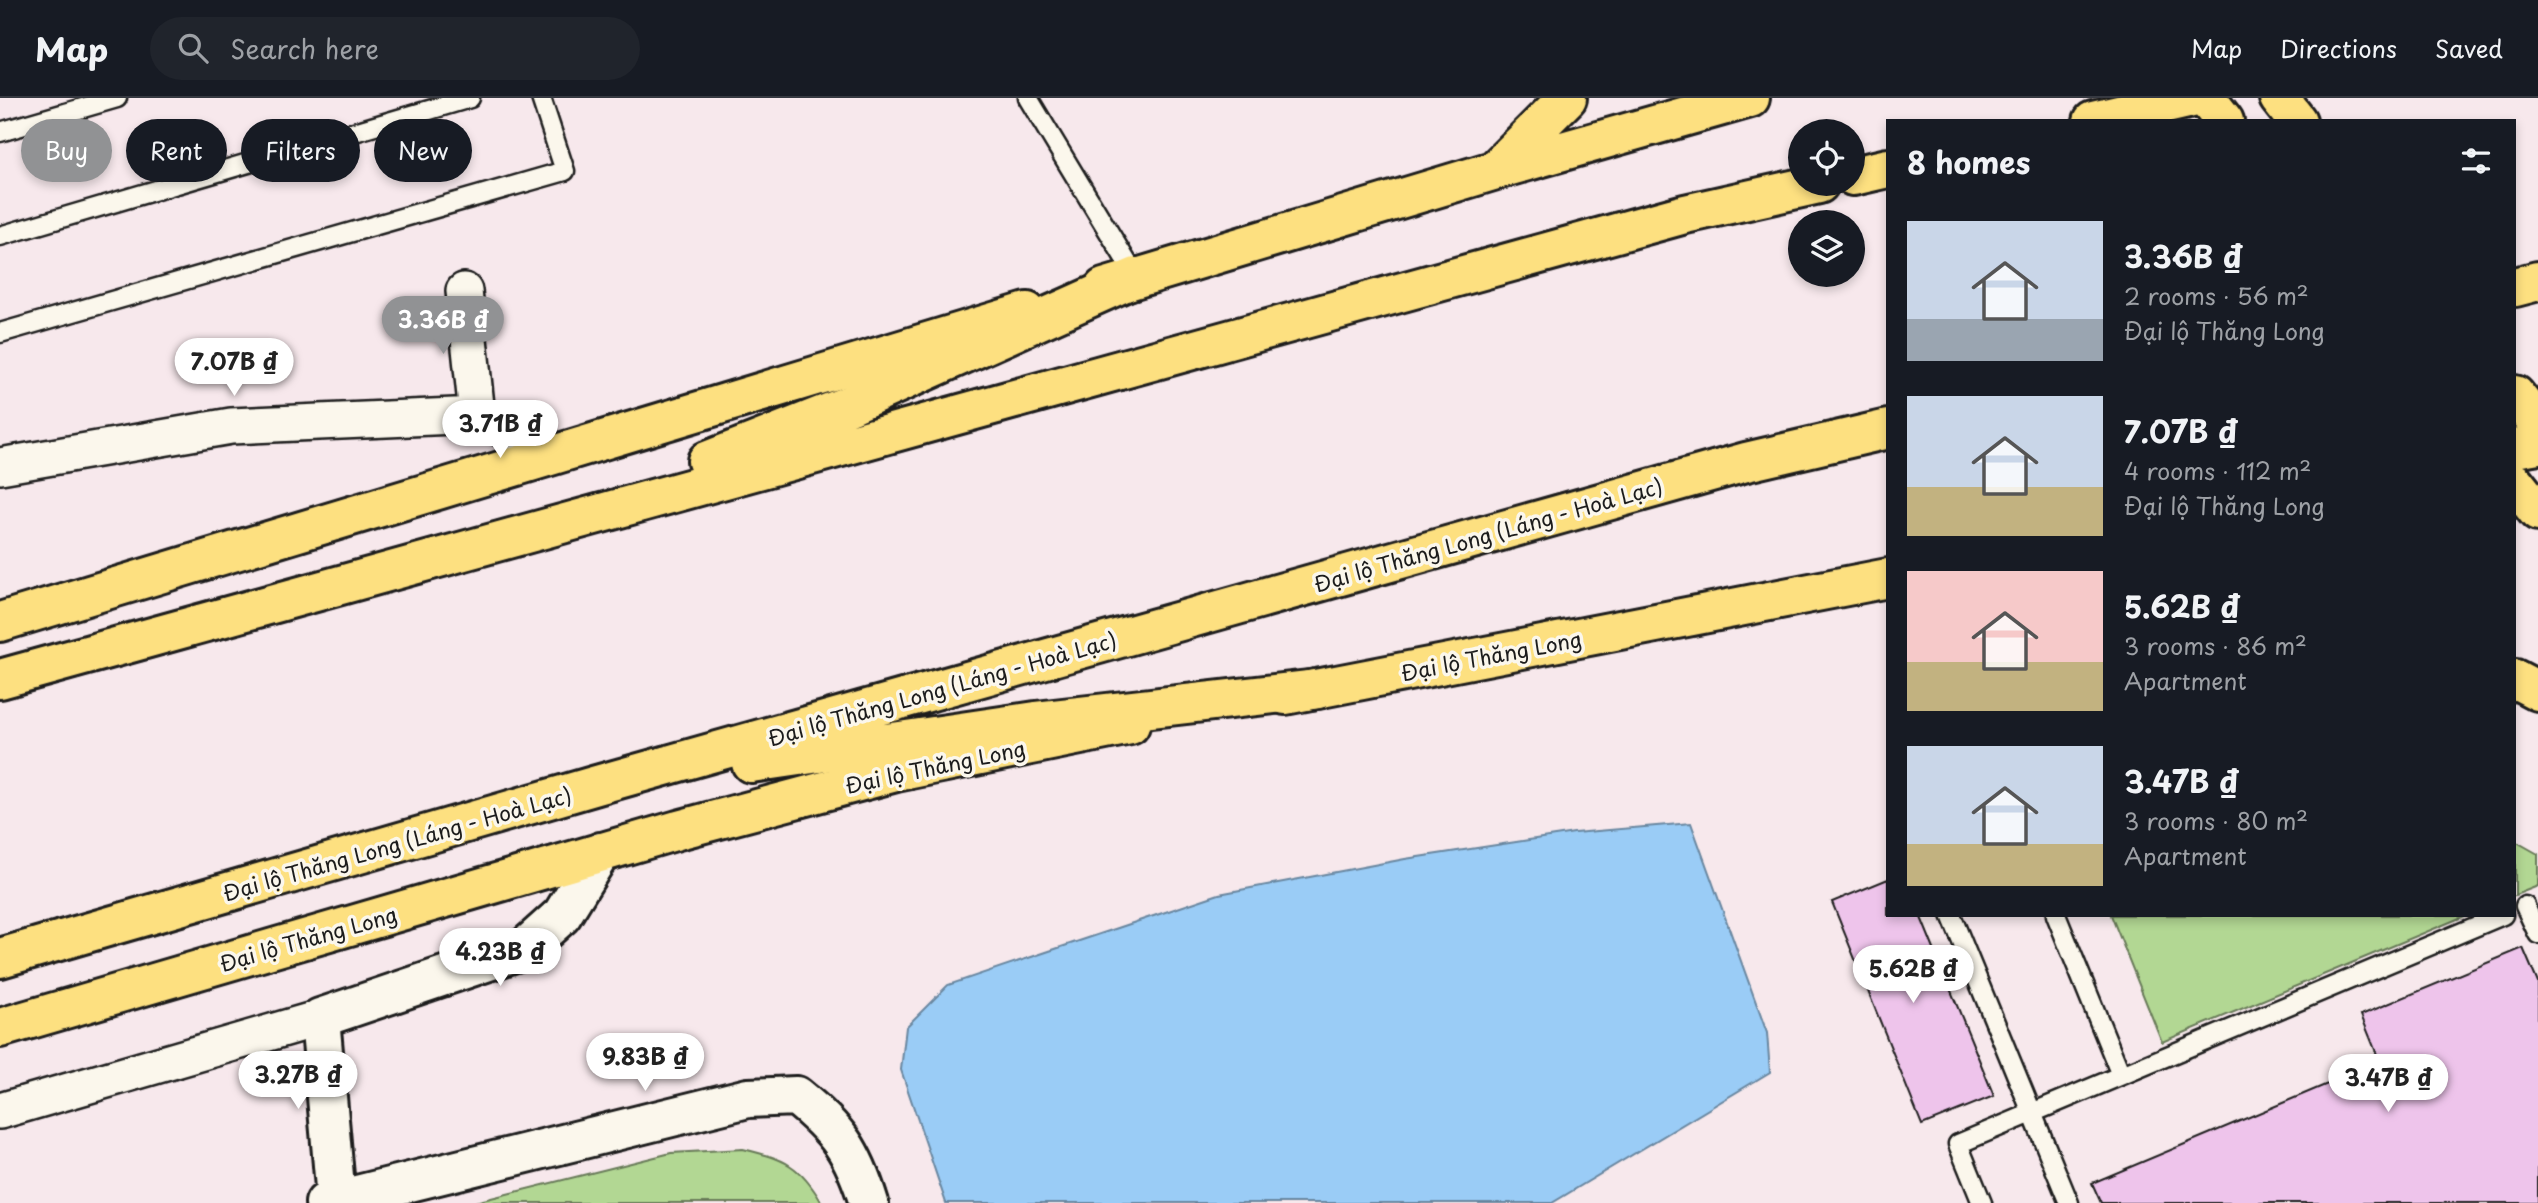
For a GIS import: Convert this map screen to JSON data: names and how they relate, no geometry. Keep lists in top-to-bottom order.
{
  "streets": {
    "main road": ["Đại lộ Thăng Long (Láng - Hoà Lạc)", "Đại lộ Thăng Long"]
  },
  "page": {
    "header": "Map",
    "search": "Search here",
    "nav": ["Map", "Directions", "Saved"],
    "chip": [
      "Buy",
      "Rent",
      "Filters",
      "New"
    ],
    "heading": "8 homes",
    "list": [
      {
        "name": "3.36B ₫",
        "note": "2 rooms · 56 m² · Đại lộ Thăng Long"
      },
      {
        "name": "7.07B ₫",
        "note": "4 rooms · 112 m² · Đại lộ Thăng Long"
      },
      {
        "name": "5.62B ₫",
        "note": "3 rooms · 86 m² · Apartment"
      },
      {
        "name": "3.47B ₫",
        "note": "3 rooms · 80 m² · Apartment"
      }
    ],
    "price": [
      "3.36B ₫",
      "7.07B ₫",
      "3.71B ₫",
      "4.23B ₫",
      "5.62B ₫",
      "9.83B ₫",
      "3.27B ₫",
      "3.47B ₫"
    ]
  }
}
